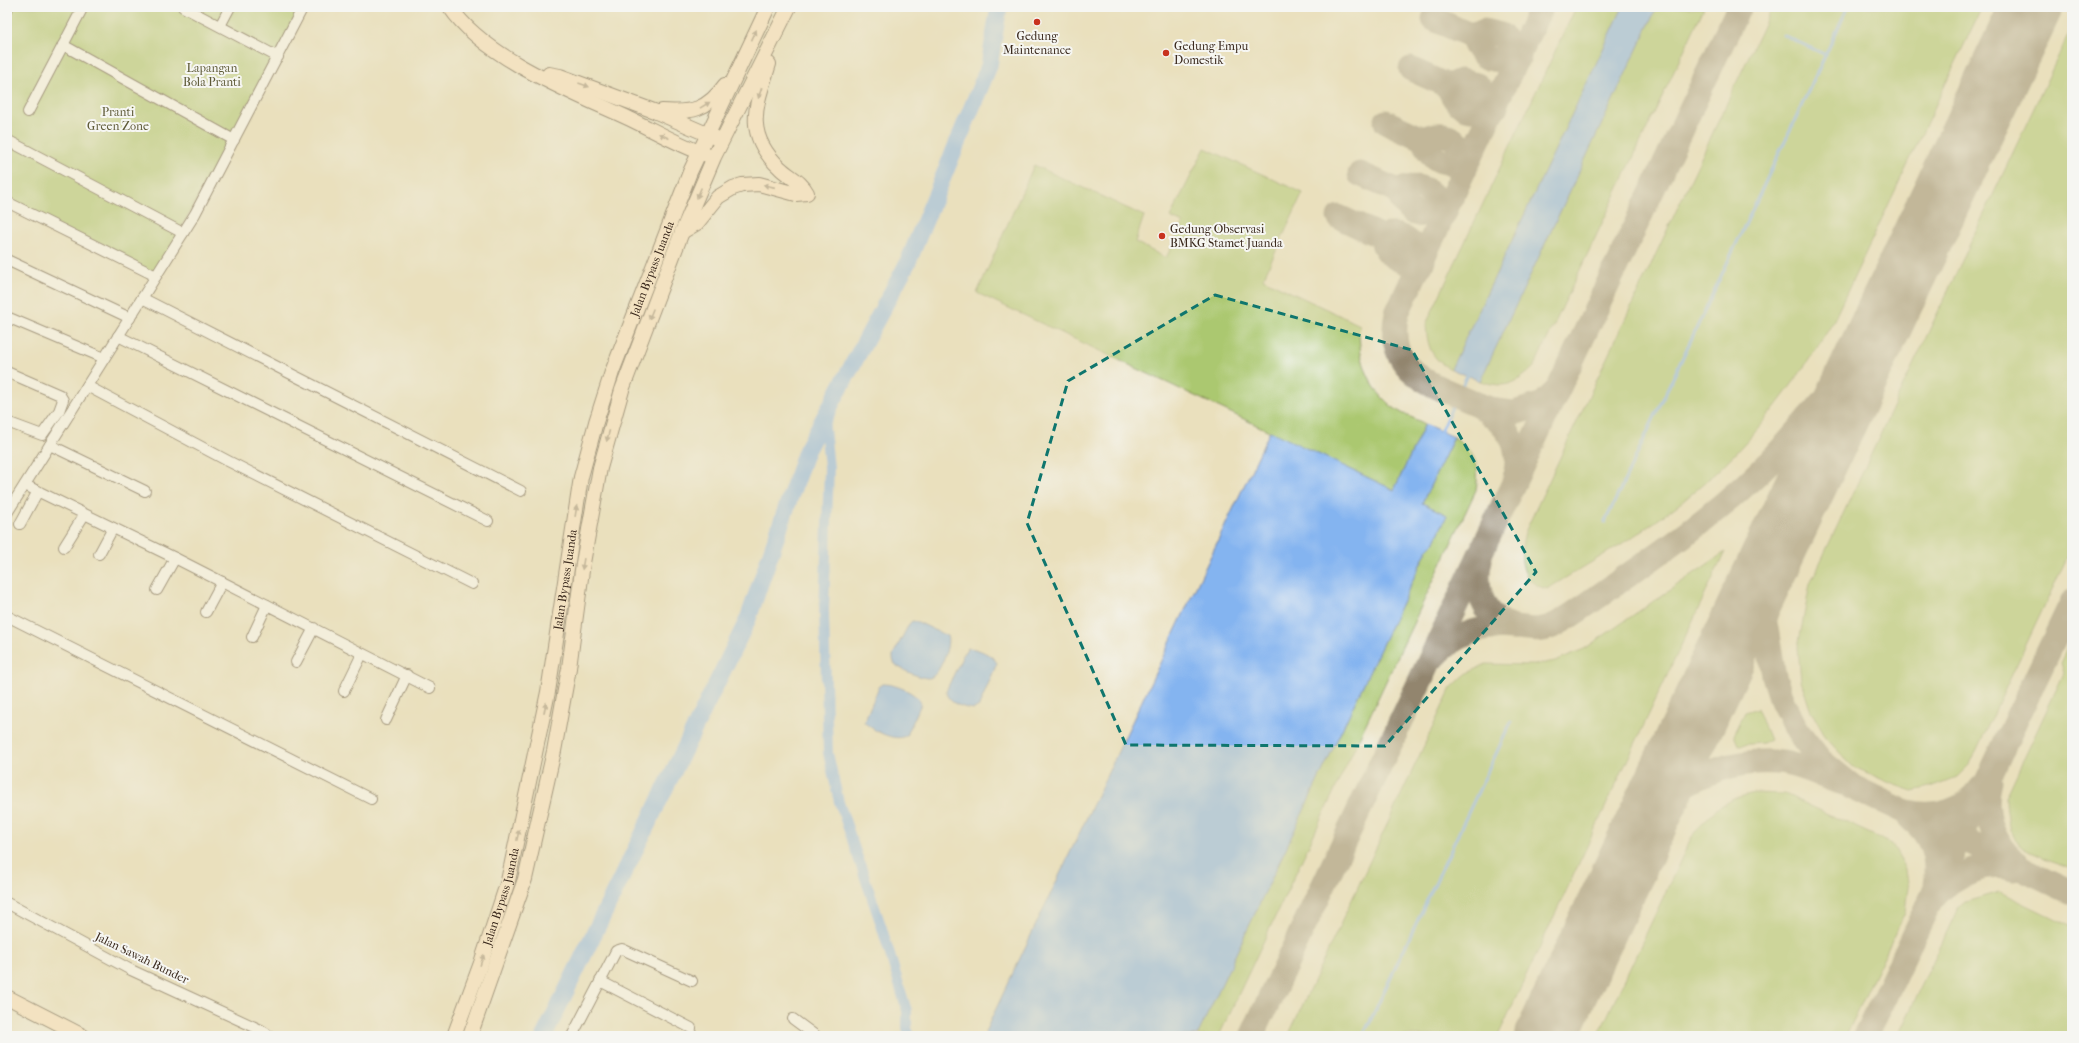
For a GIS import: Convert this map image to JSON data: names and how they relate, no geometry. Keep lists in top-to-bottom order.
{
  "streets": {
    "main road": ["Jalan Bypass Juanda"],
    "street": ["Jalan Sawah Bunder"]
  },
  "parks": ["Lapangan Bola Pranti", "Pranti Green Zone"],
  "places": ["Gedung Maintenance", "Gedung Empu Domestik", "Gedung Observasi BMKG Stamet Juanda"]
}
